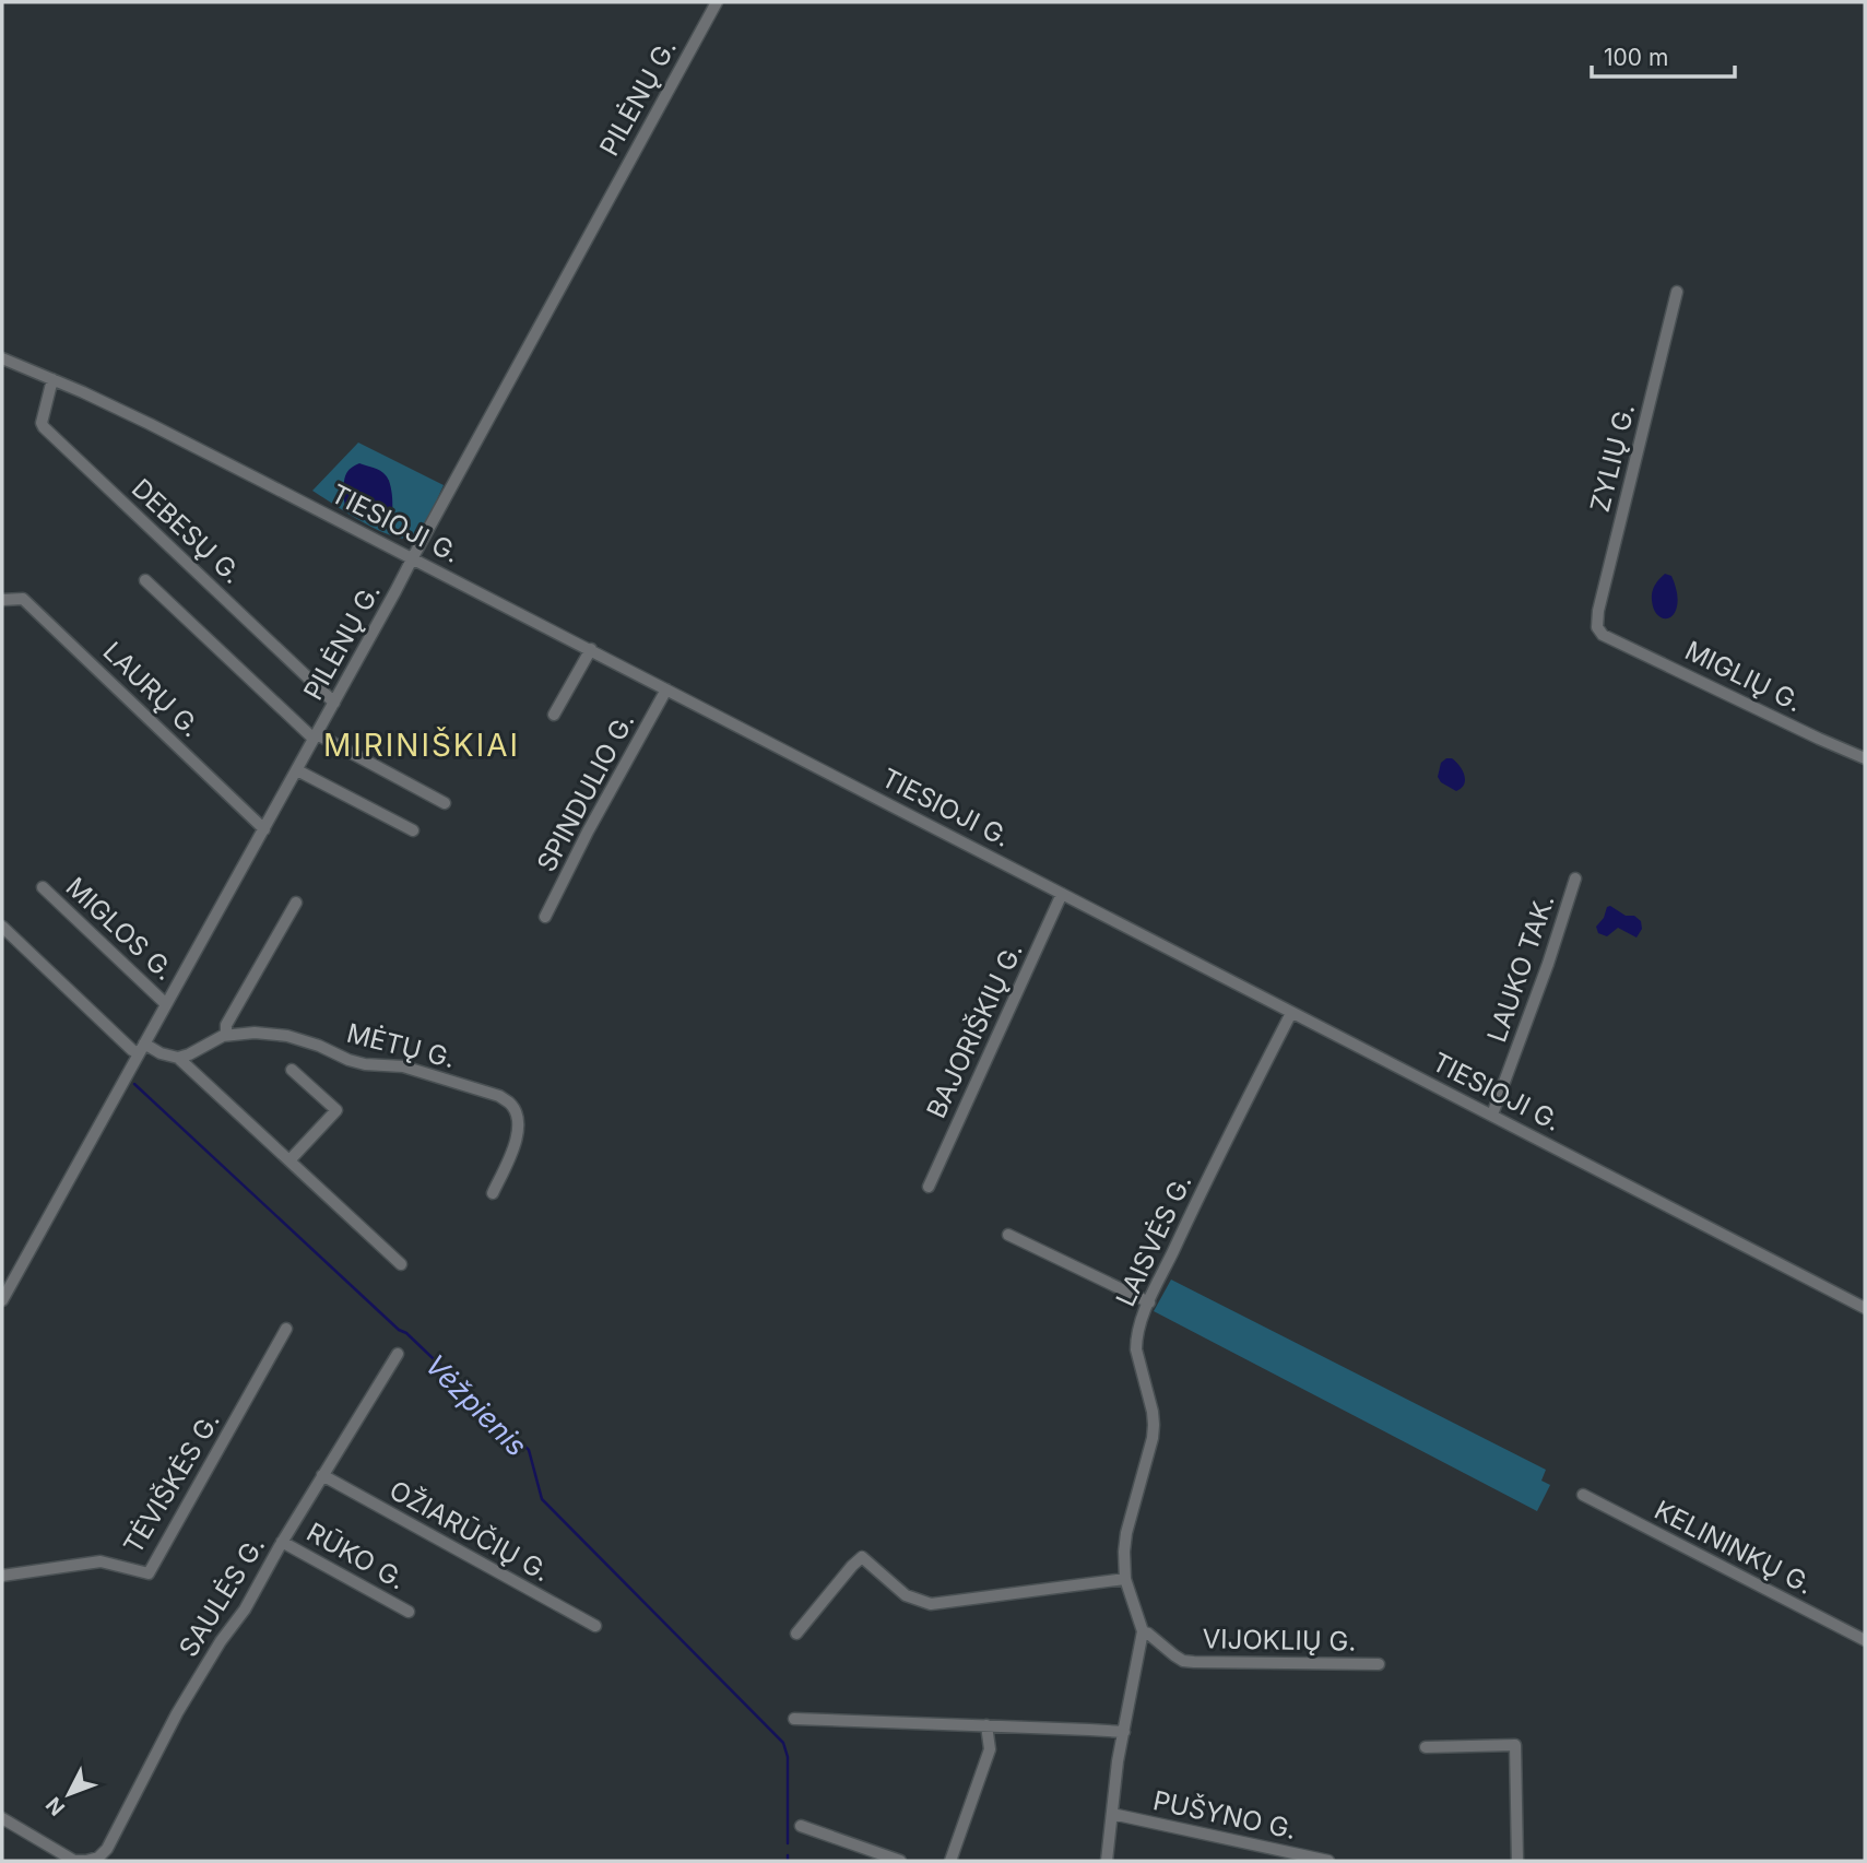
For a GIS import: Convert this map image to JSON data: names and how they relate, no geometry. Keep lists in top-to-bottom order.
{
  "streets": {
    "street": [
      "PILĖNŲ G.",
      "ZYLIŲ G.",
      "TIESIOJI G.",
      "DEBESŲ G.",
      "MIGLIŲ G.",
      "LAURŲ G.",
      "SPINDULIO G.",
      "MIGLOS G.",
      "LAUKO TAK.",
      "BAJORIŠKIŲ G.",
      "MĖTŲ G.",
      "LAISVĖS G.",
      "TĖVIŠKĖS G.",
      "OŽIARŪČIŲ G.",
      "KELININKŲ G.",
      "RŪKO G.",
      "SAULĖS G.",
      "VIJOKLIŲ G.",
      "PUŠYNO G."
    ]
  },
  "crossings": [
    ["PILĖNŲ G.", "TIESIOJI G."],
    ["PILĖNŲ G.", "DEBESŲ G."],
    ["PILĖNŲ G.", "LAURŲ G."],
    ["PILĖNŲ G.", "MIGLOS G."],
    ["ZYLIŲ G.", "MIGLIŲ G."],
    ["TIESIOJI G.", "DEBESŲ G."],
    ["TIESIOJI G.", "SPINDULIO G."],
    ["TIESIOJI G.", "LAUKO TAK."],
    ["TIESIOJI G.", "BAJORIŠKIŲ G."],
    ["TIESIOJI G.", "LAISVĖS G."],
    ["LAISVĖS G.", "VIJOKLIŲ G."],
    ["LAISVĖS G.", "PUŠYNO G."],
    ["OŽIARŪČIŲ G.", "SAULĖS G."],
    ["RŪKO G.", "SAULĖS G."]
  ],
  "districts": ["MIRINIŠKIAI"],
  "water": ["Vėžpienis"],
  "scale_bar": "100 m",
  "north": "bottom left"
}
